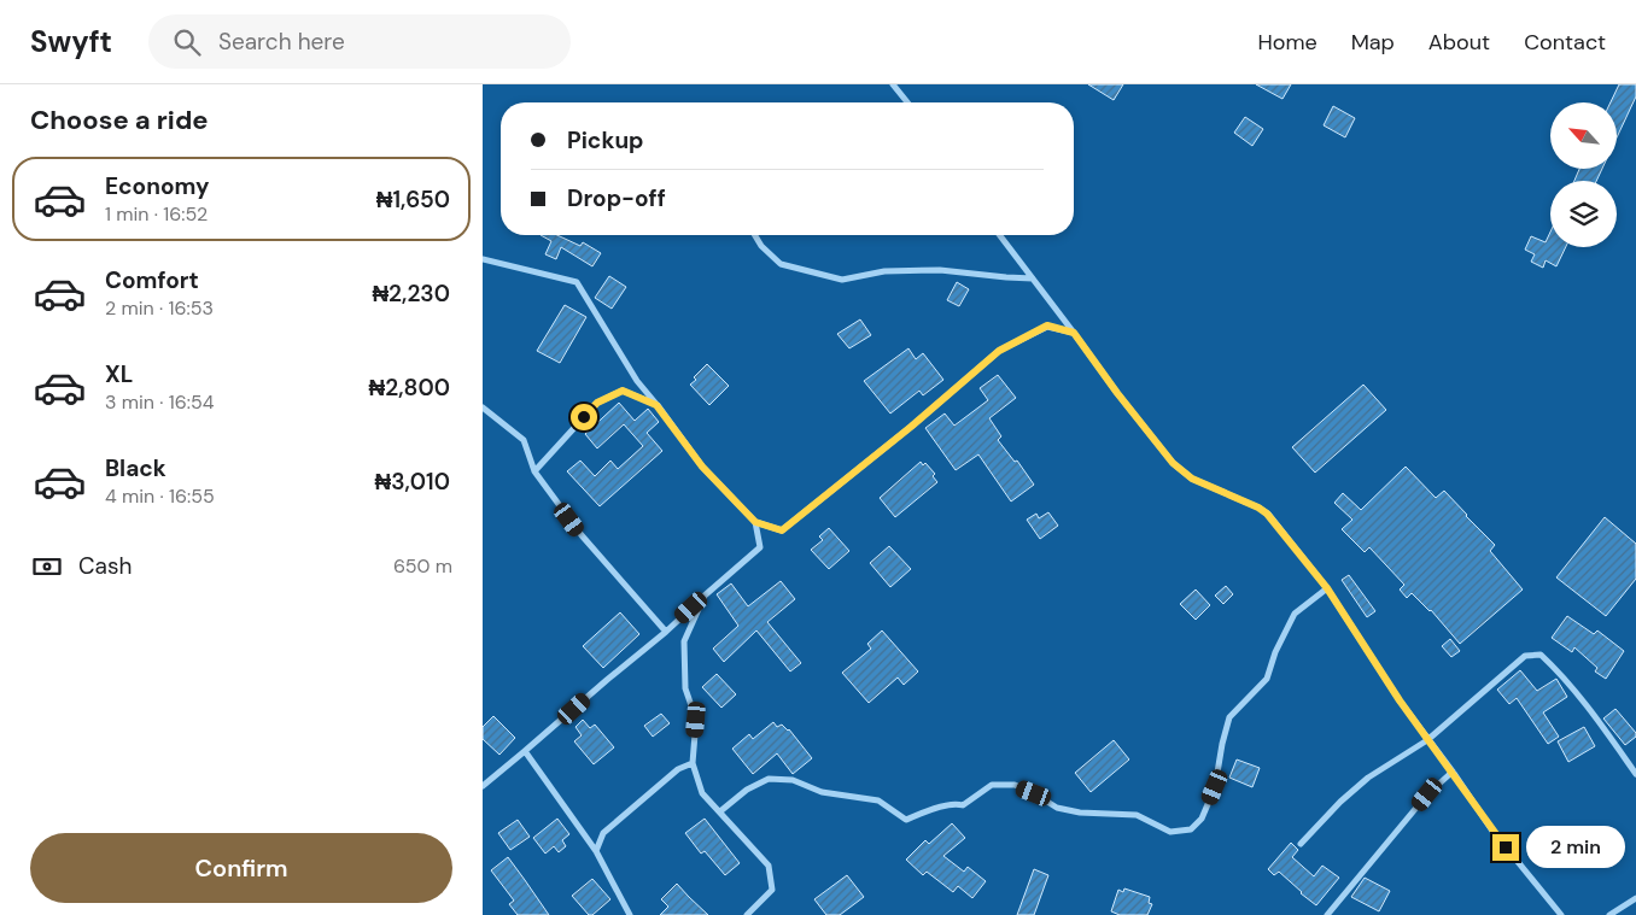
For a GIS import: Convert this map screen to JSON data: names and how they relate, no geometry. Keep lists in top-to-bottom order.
{
  "north": "top left",
  "page": {
    "header": "Swyft",
    "search": "Search here",
    "nav": [
      "Home",
      "Map",
      "About",
      "Contact"
    ],
    "heading": "Choose a ride",
    "banner": ["Pickup", "Drop-off"],
    "list": [
      {
        "name": "Economy",
        "note": "1 min · 16:52",
        "value": "₦1,650"
      },
      {
        "name": "Comfort",
        "note": "2 min · 16:53",
        "value": "₦2,230"
      },
      {
        "name": "XL",
        "note": "3 min · 16:54",
        "value": "₦2,800"
      },
      {
        "name": "Black",
        "note": "4 min · 16:55",
        "value": "₦3,010"
      }
    ],
    "pay": ["Cash", "650 m"],
    "buttons": "Confirm",
    "bubble": "2 min"
  }
}
